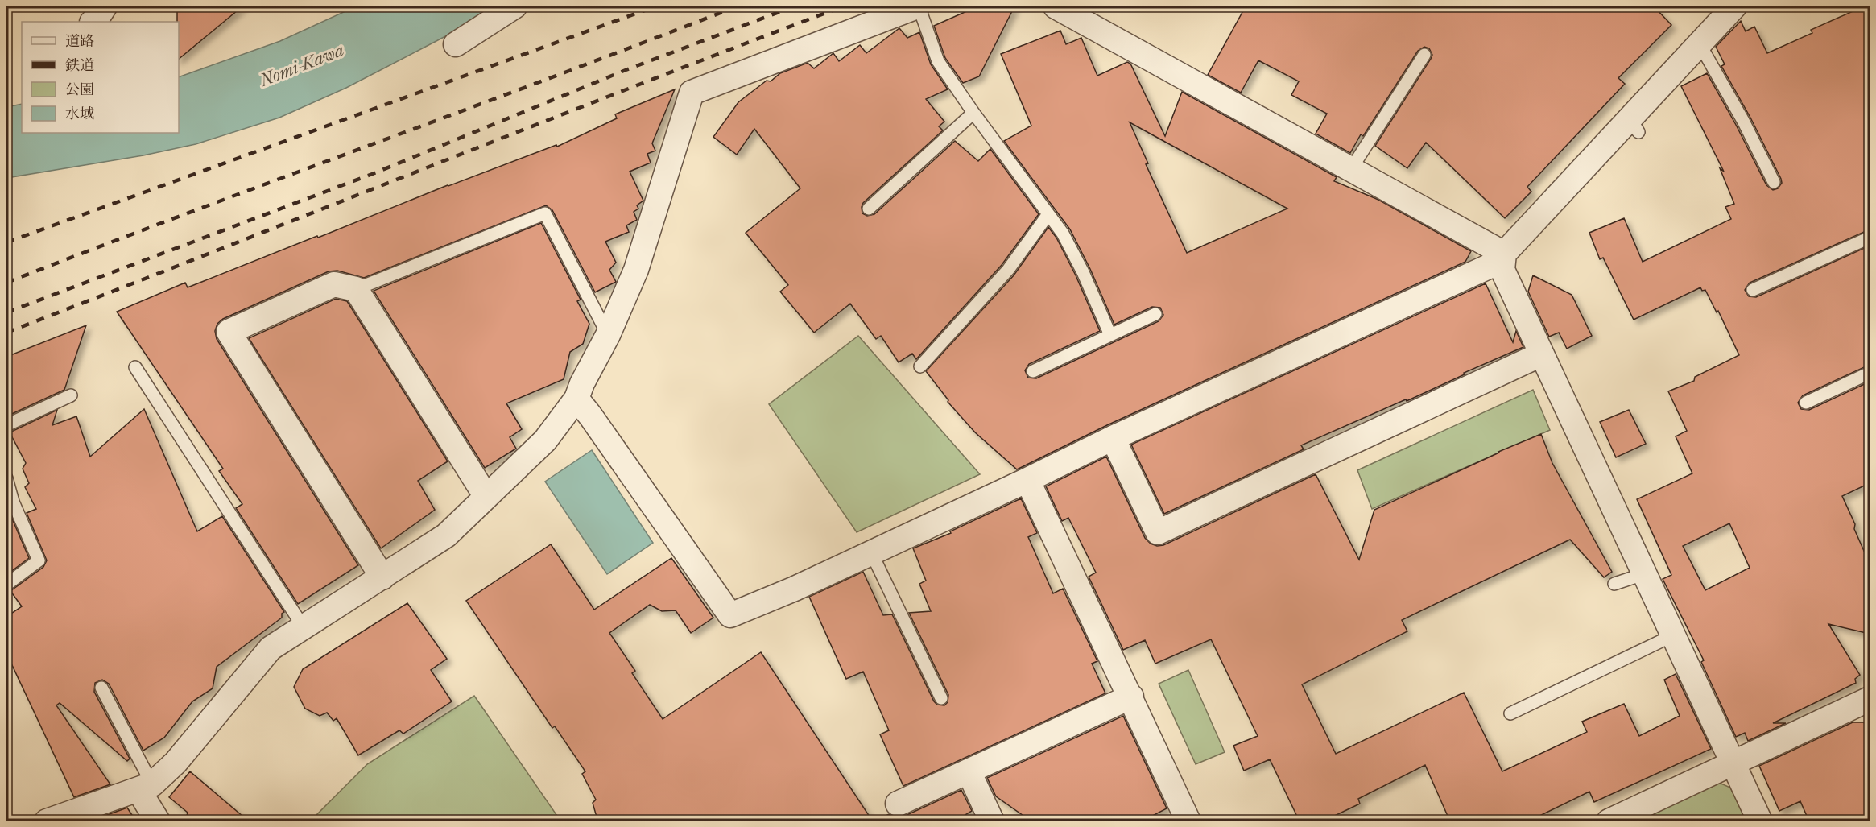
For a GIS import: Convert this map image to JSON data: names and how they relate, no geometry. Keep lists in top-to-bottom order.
{
  "water": ["Nomi-Kawa"],
  "legend": [
    "道路",
    "鉄道",
    "公園",
    "水域"
  ]
}
